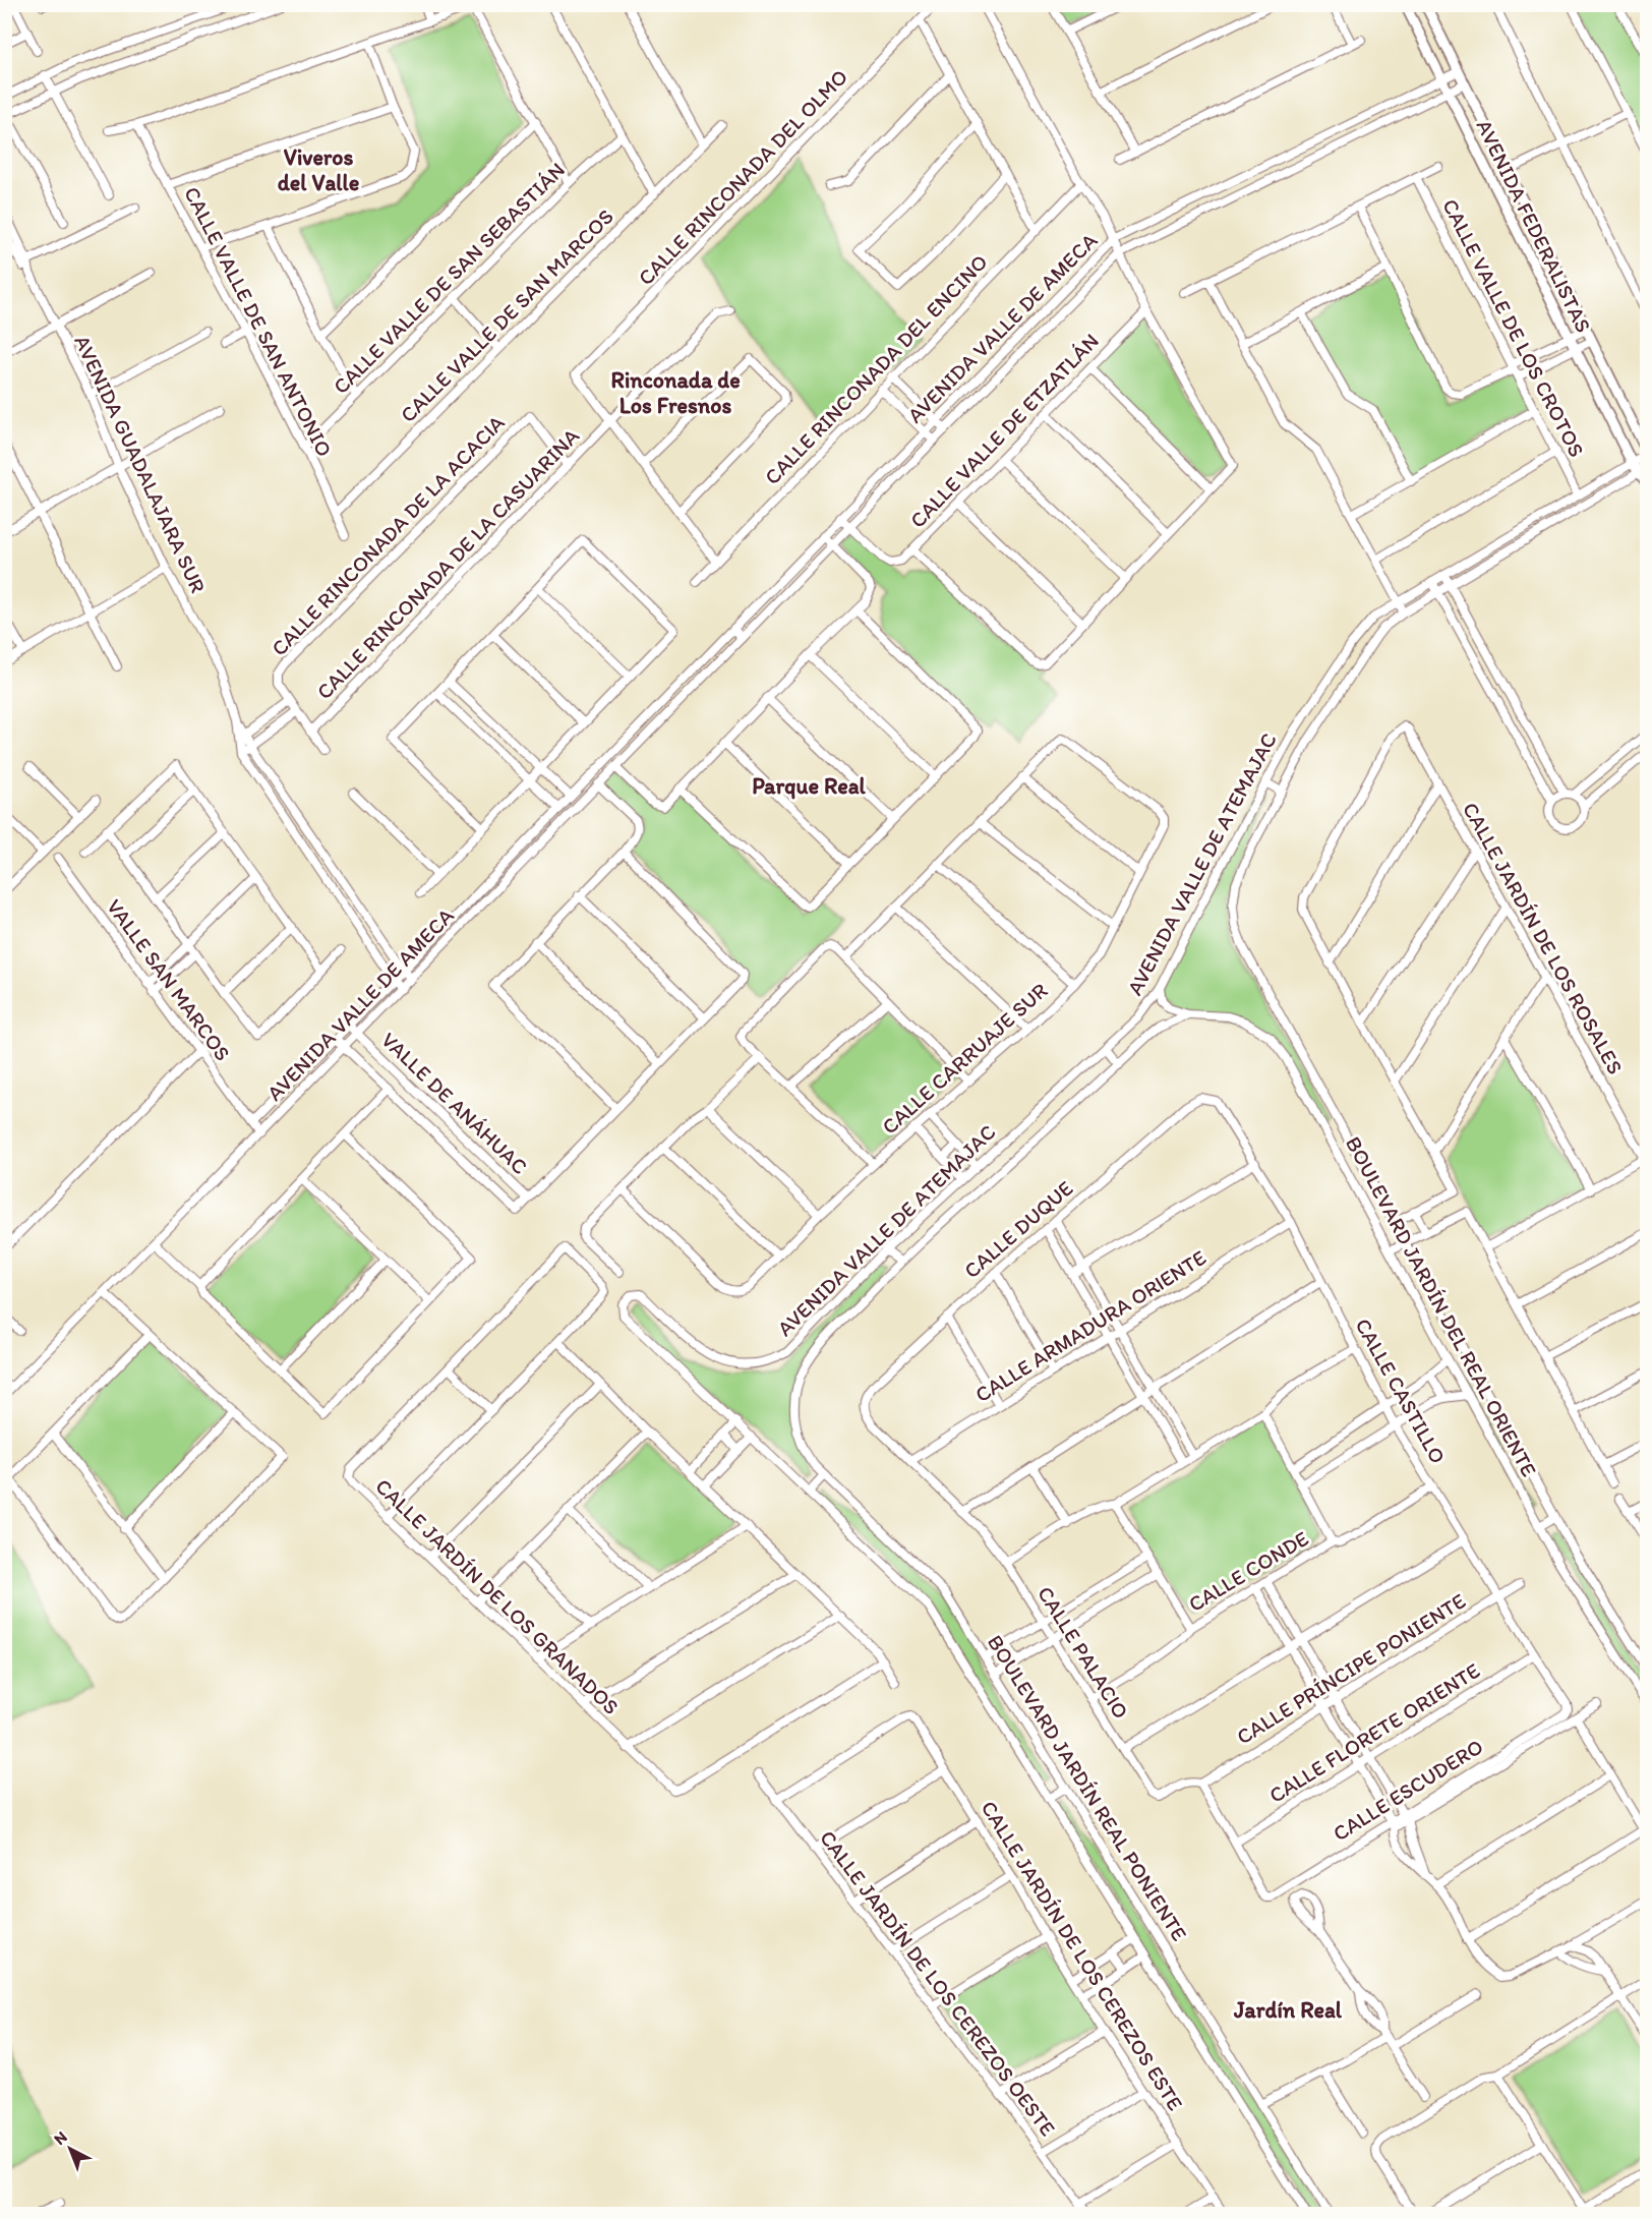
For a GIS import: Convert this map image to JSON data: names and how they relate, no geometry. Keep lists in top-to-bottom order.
{
  "streets": {
    "street": [
      "CALLE RINCONADA DEL OLMO",
      "AVENIDA FEDERALISTAS",
      "CALLE VALLE DE SAN SEBASTIÁN",
      "CALLE VALLE DE SAN MARCOS",
      "CALLE VALLE DE SAN ANTONIO",
      "AVENIDA VALLE DE AMECA",
      "CALLE VALLE DE LOS CROTOS",
      "CALLE RINCONADA DEL ENCINO",
      "CALLE VALLE DE ETZATLÁN",
      "AVENIDA GUADALAJARA SUR",
      "CALLE RINCONADA DE LA ACACIA",
      "CALLE RINCONADA DE LA CASUARINA",
      "AVENIDA VALLE DE ATEMAJAC",
      "CALLE JARDÍN DE LOS ROSALES",
      "VALLE SAN MARCOS",
      "CALLE CARRUAJE SUR",
      "VALLE DE ANÁHUAC",
      "CALLE DUQUE",
      "BOULEVARD JARDÍN DEL REAL ORIENTE",
      "CALLE ARMADURA ORIENTE",
      "CALLE CASTILLO",
      "CALLE CONDE",
      "CALLE JARDÍN DE LOS GRANADOS",
      "CALLE PALACIO",
      "CALLE PRÍNCIPE PONIENTE",
      "CALLE FLORETE ORIENTE",
      "BOULEVARD JARDÍN REAL PONIENTE",
      "CALLE ESCUDERO",
      "CALLE JARDÍN DE LOS CEREZOS ESTE",
      "CALLE JARDÍN DE LOS CEREZOS OESTE"
    ]
  },
  "crossings": [
    ["CALLE RINCONADA DEL OLMO", "CALLE RINCONADA DE LA CASUARINA"],
    ["AVENIDA FEDERALISTAS", "AVENIDA VALLE DE AMECA"],
    ["AVENIDA FEDERALISTAS", "AVENIDA VALLE DE ATEMAJAC"],
    ["CALLE VALLE DE SAN SEBASTIÁN", "CALLE VALLE DE SAN ANTONIO"],
    ["CALLE VALLE DE SAN MARCOS", "CALLE VALLE DE SAN ANTONIO"],
    ["AVENIDA VALLE DE AMECA", "CALLE VALLE DE ETZATLÁN"],
    ["AVENIDA VALLE DE AMECA", "AVENIDA GUADALAJARA SUR"],
    ["AVENIDA VALLE DE AMECA", "VALLE SAN MARCOS"],
    ["AVENIDA VALLE DE AMECA", "VALLE DE ANÁHUAC"],
    ["CALLE VALLE DE LOS CROTOS", "AVENIDA VALLE DE ATEMAJAC"],
    ["CALLE RINCONADA DE LA ACACIA", "CALLE RINCONADA DE LA CASUARINA"],
    ["AVENIDA VALLE DE ATEMAJAC", "BOULEVARD JARDÍN DEL REAL ORIENTE"],
    ["AVENIDA VALLE DE ATEMAJAC", "BOULEVARD JARDÍN REAL PONIENTE"],
    ["CALLE DUQUE", "CALLE CASTILLO"],
    ["CALLE DUQUE", "CALLE PALACIO"],
    ["CALLE ARMADURA ORIENTE", "CALLE CASTILLO"],
    ["CALLE ARMADURA ORIENTE", "CALLE PALACIO"],
    ["CALLE CASTILLO", "CALLE CONDE"],
    ["CALLE CASTILLO", "CALLE PRÍNCIPE PONIENTE"],
    ["CALLE CASTILLO", "CALLE FLORETE ORIENTE"],
    ["CALLE CASTILLO", "CALLE ESCUDERO"],
    ["CALLE CONDE", "CALLE PALACIO"],
    ["CALLE PALACIO", "CALLE PRÍNCIPE PONIENTE"],
    ["CALLE FLORETE ORIENTE", "CALLE ESCUDERO"],
    ["BOULEVARD JARDÍN REAL PONIENTE", "CALLE JARDÍN DE LOS CEREZOS ESTE"],
    ["CALLE JARDÍN DE LOS CEREZOS ESTE", "CALLE JARDÍN DE LOS CEREZOS OESTE"]
  ],
  "districts": [
    "Viveros del Valle",
    "Rinconada de Los Fresnos",
    "Parque Real",
    "Jardín Real"
  ],
  "north": "top left"
}
